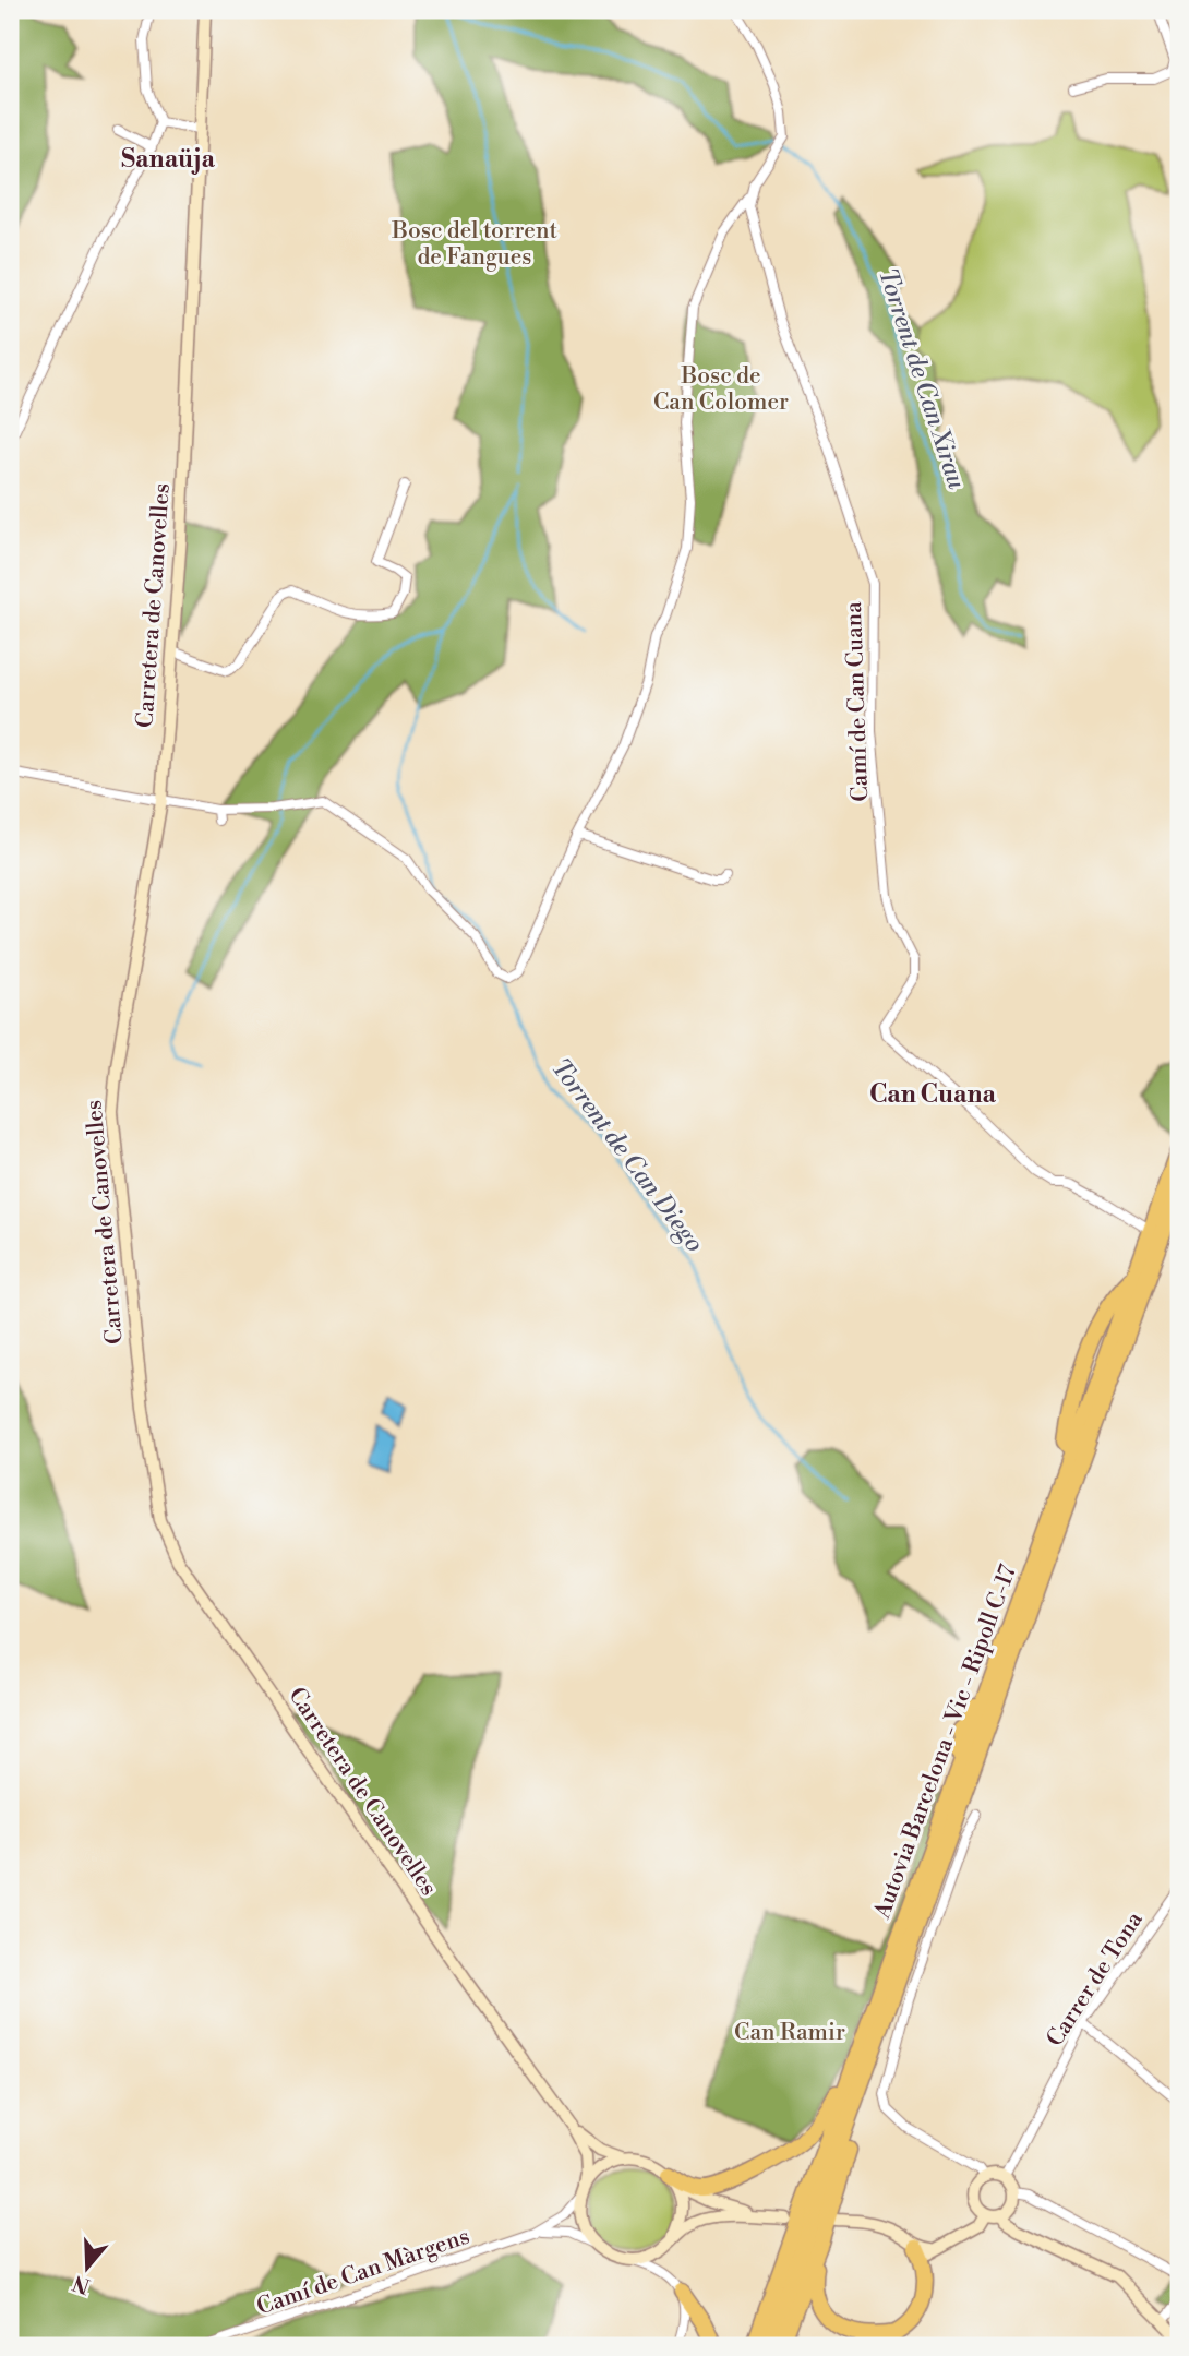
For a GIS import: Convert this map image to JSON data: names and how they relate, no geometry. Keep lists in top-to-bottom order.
{
  "streets": {
    "highway": ["Autovia Barcelona - Vic - Ripoll C-17"],
    "street": [
      "Carretera de Canovelles",
      "Camí de Can Cuana",
      "Carrer de Tona",
      "Camí de Can Màrgens"
    ]
  },
  "crossings": [
    ["Carretera de Canovelles", "Camí de Can Màrgens"],
    ["Camí de Can Cuana", "Autovia Barcelona - Vic - Ripoll C-17"]
  ],
  "districts": ["Sanaüja", "Can Cuana"],
  "water": ["Torrent de Can Xirau", "Torrent de Can Diego"],
  "parks": ["Bosc del torrent de Fangues", "Bosc de Can Colomer", "Can Ramir"],
  "north": "bottom"
}
